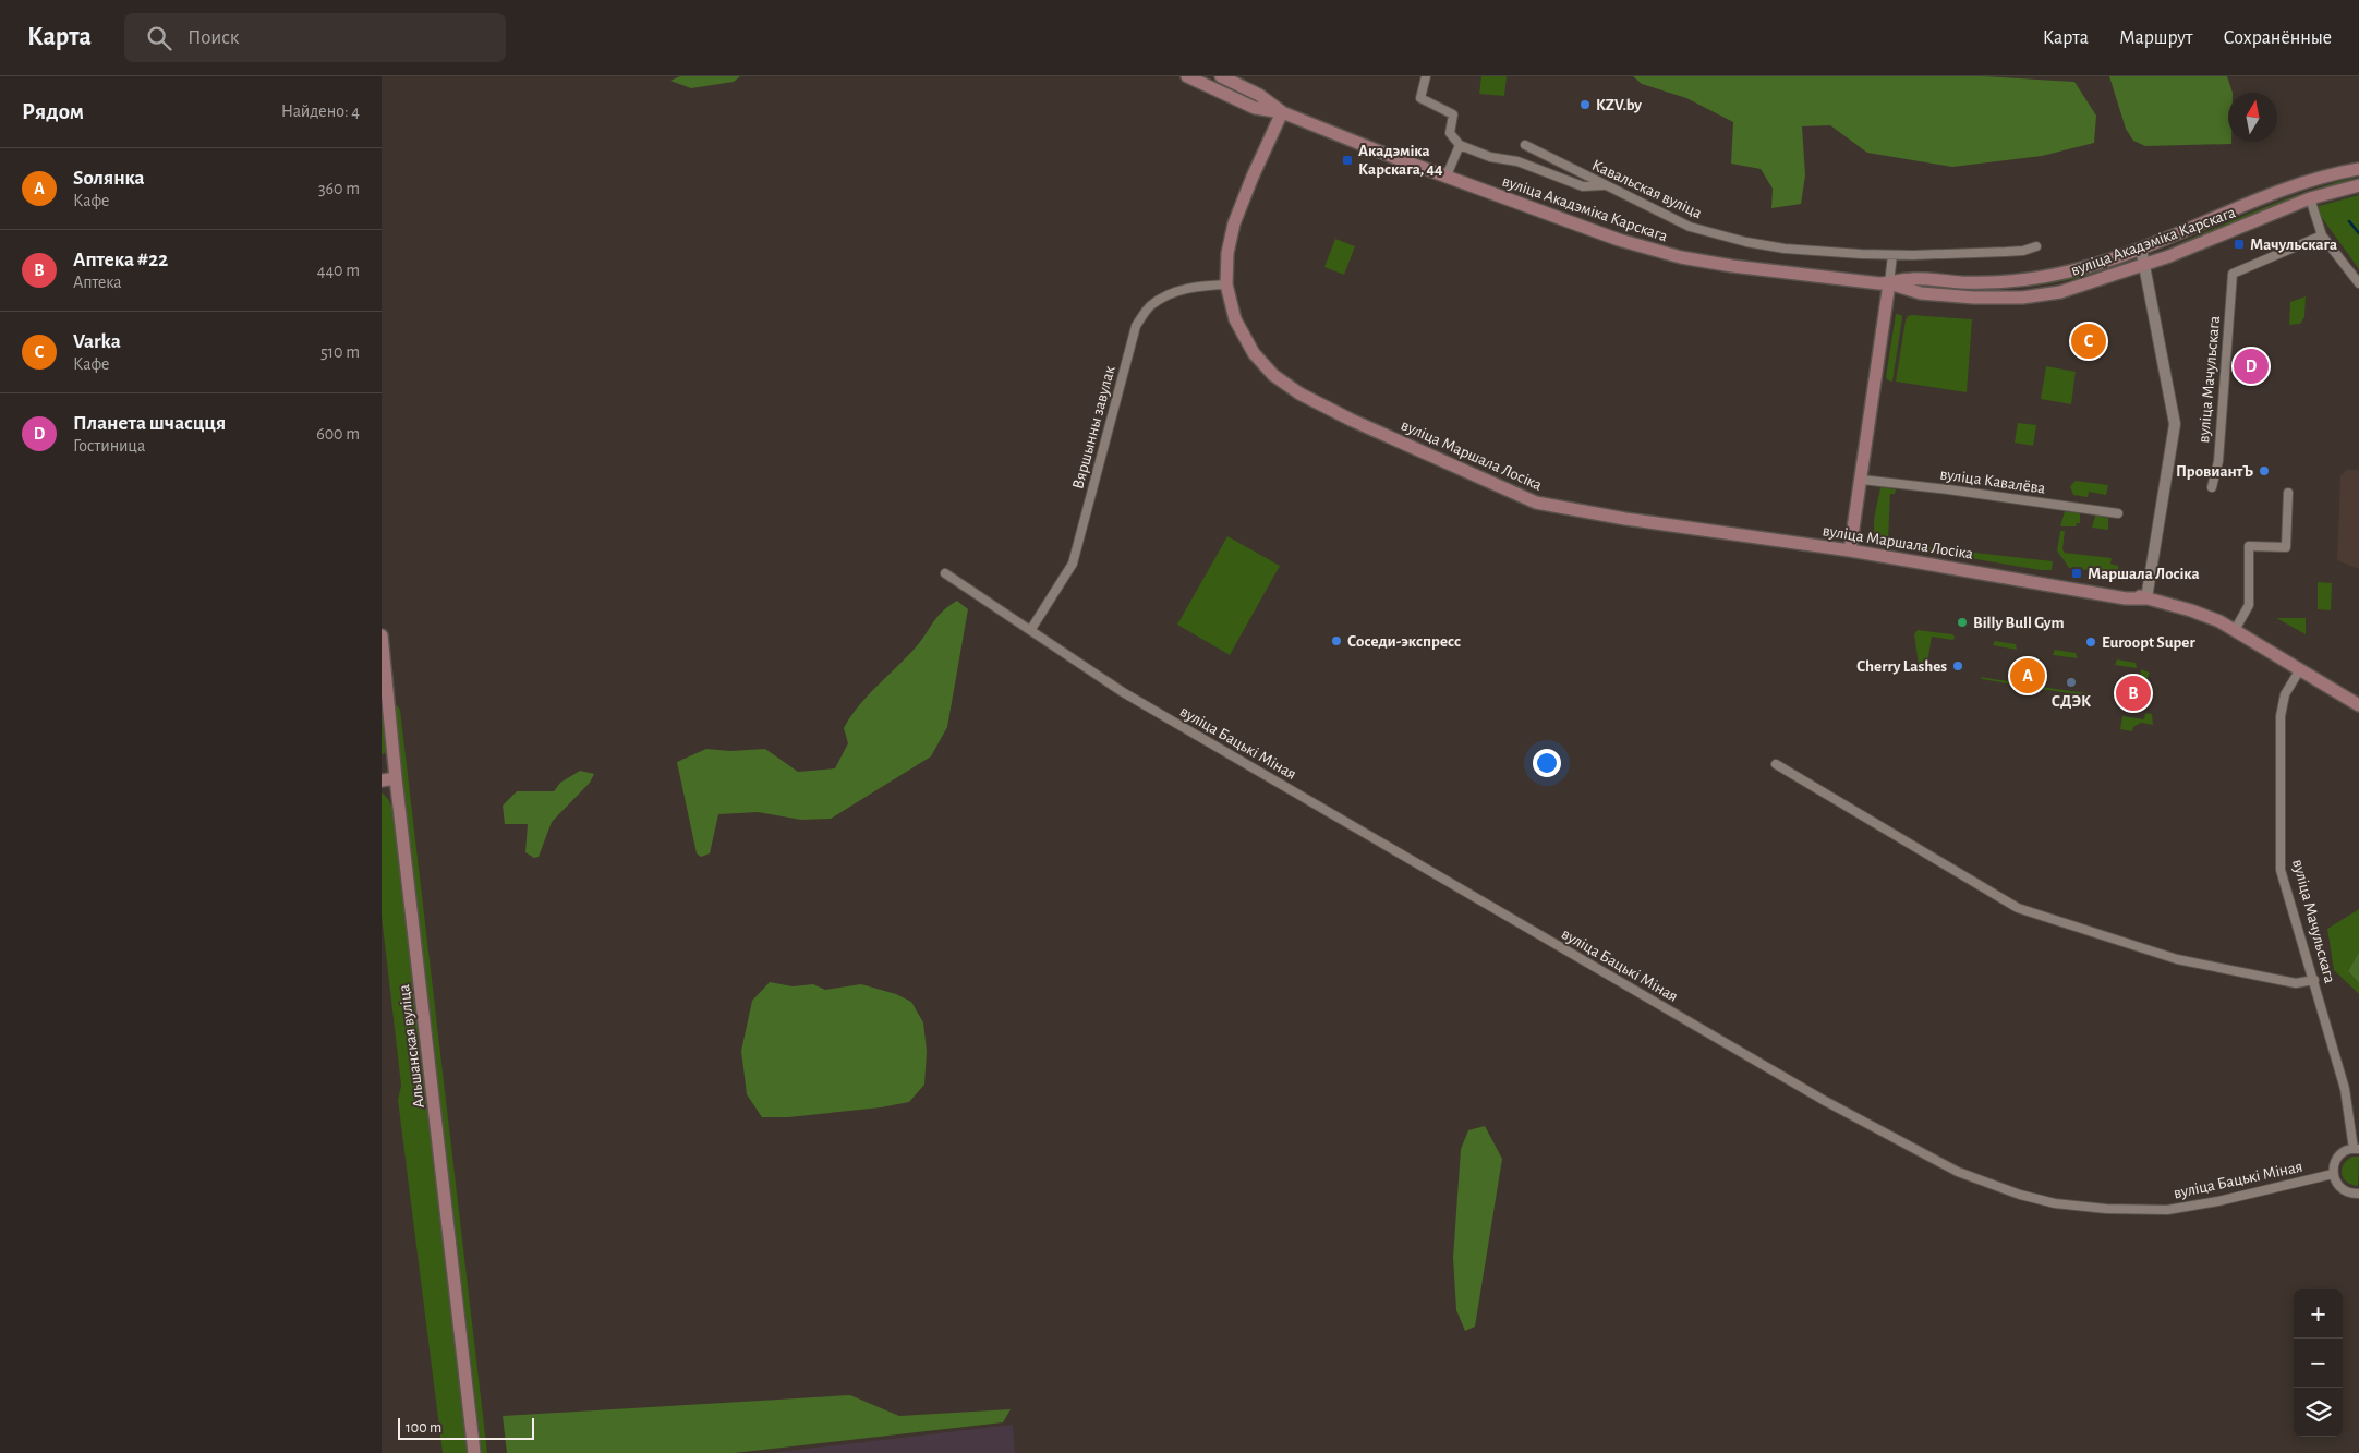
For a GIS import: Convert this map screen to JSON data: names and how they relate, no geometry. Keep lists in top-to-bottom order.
{
  "streets": {
    "main road": ["вуліца Акадэміка Карскага", "вуліца Маршала Лосіка", "Альшанская вуліца"],
    "street": [
      "Кавальская вуліца",
      "вуліца Мачульскага",
      "Вяршынны завулак",
      "вуліца Кавалёва",
      "вуліца Бацькі Міная"
    ]
  },
  "crossings": [
    ["вуліца Акадэміка Карскага", "вуліца Маршала Лосіка"],
    ["вуліца Мачульскага", "вуліца Маршала Лосіка"],
    ["Вяршынны завулак", "вуліца Маршала Лосіка"],
    ["Вяршынны завулак", "вуліца Бацькі Міная"]
  ],
  "places": {
    "other": [
      "KZV.by",
      "ПровиантЪ",
      "Billy Bull Gym",
      "Соседи-экспресс",
      "Euroopt Super",
      "Cherry Lashes",
      "СДЭК"
    ],
    "transit": ["Акадэміка Карскага, 44", "Мачульскага", "Маршала Лосіка"]
  },
  "scale_bar": "100 m",
  "north": "top",
  "page": {
    "header": "Карта",
    "search": "Поиск",
    "nav": ["Карта", "Маршрут", "Сохранённые"],
    "heading": ["Рядом", "Найдено: 4"],
    "list": [
      {
        "mark": "A",
        "name": "Sолянка",
        "note": "Кафе",
        "value": "360 m"
      },
      {
        "mark": "B",
        "name": "Аптека #22",
        "note": "Аптека",
        "value": "440 m"
      },
      {
        "mark": "C",
        "name": "Varka",
        "note": "Кафе",
        "value": "510 m"
      },
      {
        "mark": "D",
        "name": "Планета шчасцця",
        "note": "Гостиница",
        "value": "600 m"
      }
    ],
    "pins": [
      "C",
      "D",
      "A",
      "B"
    ],
    "map_buttons": ["+", "−"],
    "scale": "100 m"
  }
}
